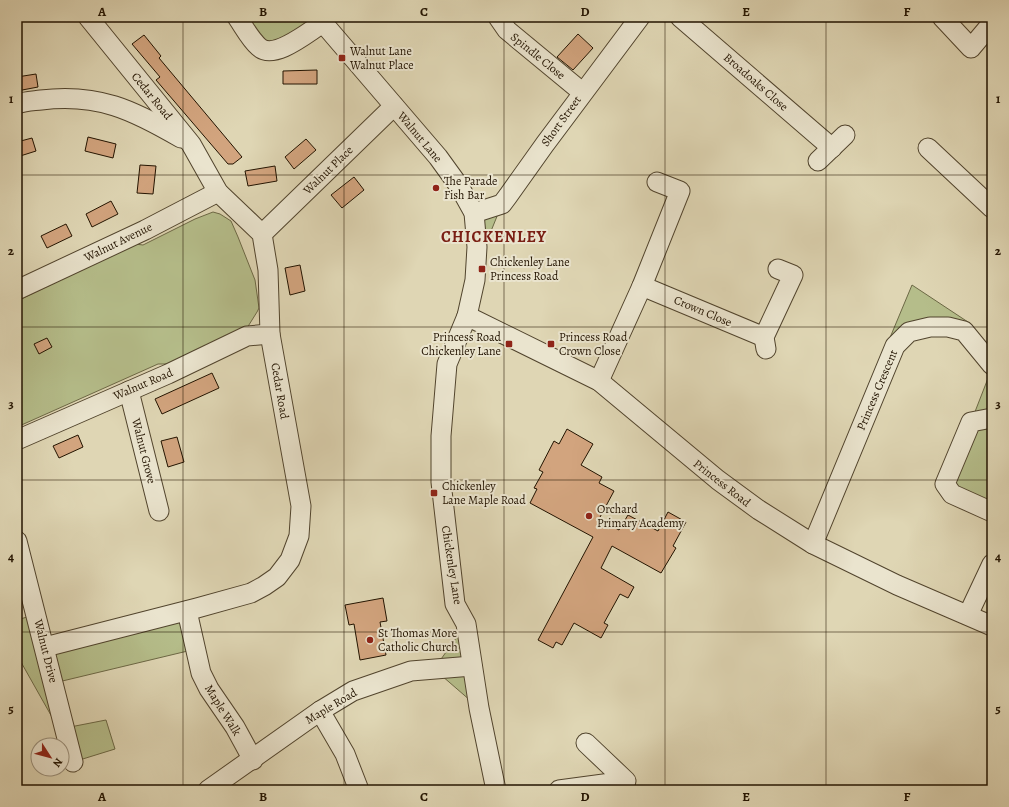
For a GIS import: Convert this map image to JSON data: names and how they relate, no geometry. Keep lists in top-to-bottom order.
{
  "streets": {
    "street": [
      "Spindle Close",
      "Broadoaks Close",
      "Cedar Road",
      "Short Street",
      "Walnut Lane",
      "Walnut Place",
      "Walnut Avenue",
      "Crown Close",
      "Walnut Road",
      "Princess Crescent",
      "Walnut Grove",
      "Princess Road",
      "Chickenley Lane",
      "Walnut Drive",
      "Maple Road",
      "Maple Walk"
    ]
  },
  "crossings": [
    ["Spindle Close", "Short Street"],
    ["Cedar Road", "Walnut Place"],
    ["Cedar Road", "Walnut Avenue"],
    ["Cedar Road", "Walnut Road"],
    ["Cedar Road", "Walnut Drive"],
    ["Cedar Road", "Maple Walk"],
    ["Short Street", "Walnut Lane"],
    ["Walnut Lane", "Walnut Place"],
    ["Walnut Lane", "Princess Road"],
    ["Walnut Lane", "Chickenley Lane"],
    ["Walnut Road", "Walnut Grove"],
    ["Princess Crescent", "Princess Road"],
    ["Princess Road", "Chickenley Lane"],
    ["Chickenley Lane", "Maple Road"],
    ["Maple Road", "Maple Walk"]
  ],
  "districts": ["CHICKENLEY"],
  "places": {
    "transit": [
      "Walnut Lane Walnut Place",
      "Chickenley Lane Princess Road",
      "Princess Road Chickenley Lane",
      "Princess Road Crown Close",
      "Chickenley Lane Maple Road"
    ],
    "other": ["The Parade Fish Bar", "Orchard Primary Academy", "St Thomas More Catholic Church"]
  },
  "north": "bottom right",
  "grid": {
    "columns": [
      "A",
      "B",
      "C",
      "D",
      "E",
      "F"
    ],
    "rows": [
      "1",
      "2",
      "3",
      "4",
      "5"
    ]
  }
}
